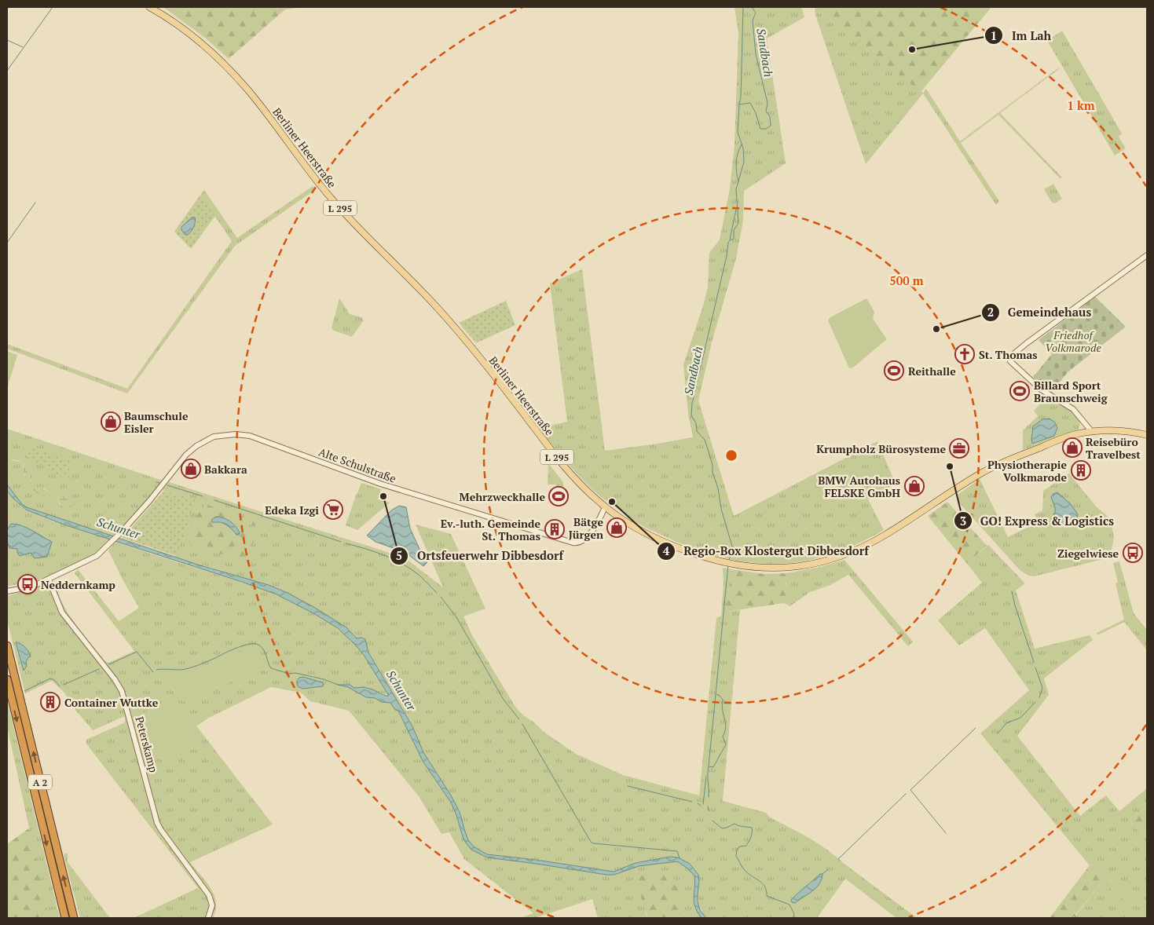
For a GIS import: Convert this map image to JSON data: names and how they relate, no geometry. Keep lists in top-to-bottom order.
{
  "streets": {
    "highway": ["A 2"],
    "main road": ["Berliner Heerstraße", "L 295"],
    "street": ["Alte Schulstraße", "Peterskamp"]
  },
  "crossings": [
    ["Berliner Heerstraße", "Alte Schulstraße"],
    ["Alte Schulstraße", "Peterskamp"]
  ],
  "water": ["Sandbach", "Schunter"],
  "parks": ["Friedhof Volkmarode"],
  "places": {
    "other": [
      "Im Lah",
      "Gemeindehaus",
      "GO! Express & Logistics",
      "Ortsfeuerwehr Dibbesdorf",
      "Regio-Box Klostergut Dibbesdorf"
    ],
    "church": ["St. Thomas"],
    "sports": ["Reithalle", "Billard Sport Braunschweig", "Mehrzweckhalle"],
    "shop": [
      "Baumschule Eisler",
      "Reisebüro Travelbest",
      "Bakkara",
      "BMW Autohaus FELSKE GmbH",
      "Bätge Jürgen"
    ],
    "office": ["Krumpholz Bürosysteme"],
    "building": ["Physiotherapie Volkmarode", "Ev.-luth. Gemeinde St. Thomas", "Container Wuttke"],
    "supermarket": ["Edeka Izgi"],
    "bus stop": ["Ziegelwiese", "Neddernkamp"]
  },
  "rings": ["1 km", "500 m"]
}
